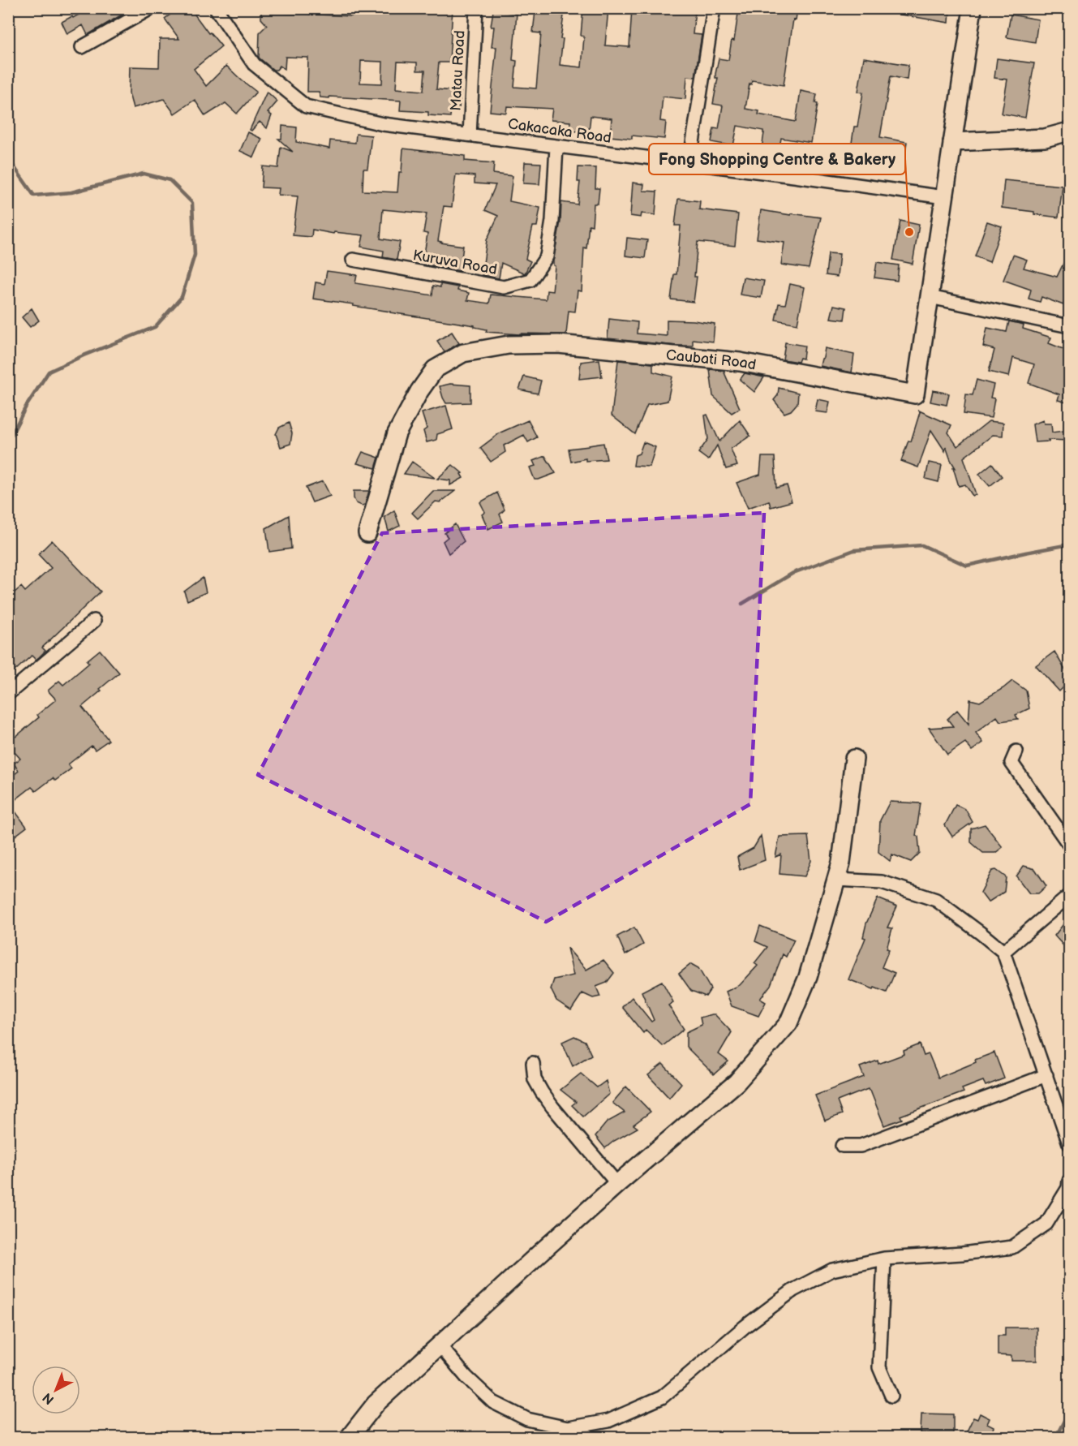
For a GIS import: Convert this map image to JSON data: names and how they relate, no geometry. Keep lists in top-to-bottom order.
{
  "streets": {
    "street": [
      "Matau Road",
      "Cakacaka Road",
      "Kuruva Road",
      "Caubati Road"
    ]
  },
  "crossings": [
    ["Matau Road", "Cakacaka Road"],
    ["Cakacaka Road", "Kuruva Road"],
    ["Cakacaka Road", "Caubati Road"]
  ],
  "places": ["Fong Shopping Centre & Bakery"],
  "north": "bottom left"
}
